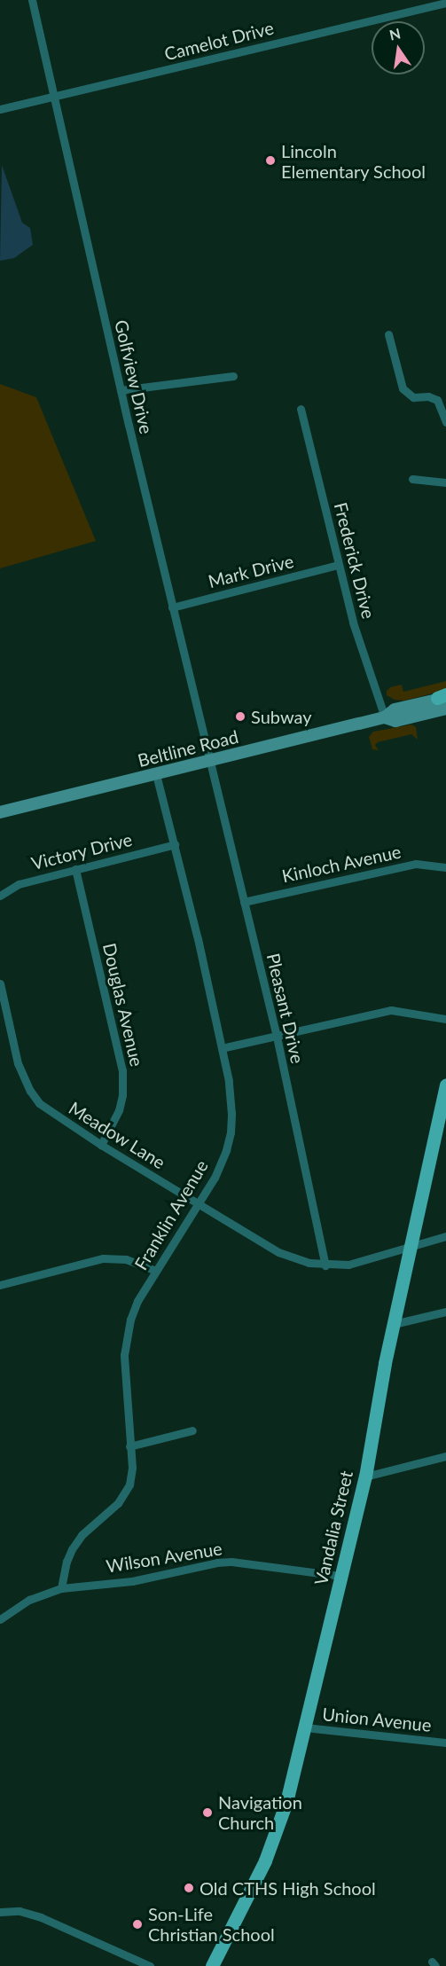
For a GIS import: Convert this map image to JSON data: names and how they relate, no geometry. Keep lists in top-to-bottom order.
{
  "streets": {
    "main road": ["Beltline Road", "Vandalia Street"],
    "street": [
      "Camelot Drive",
      "Golfview Drive",
      "Frederick Drive",
      "Mark Drive",
      "Victory Drive",
      "Kinloch Avenue",
      "Douglas Avenue",
      "Pleasant Drive",
      "Meadow Lane",
      "Franklin Avenue",
      "Wilson Avenue",
      "Union Avenue"
    ]
  },
  "crossings": [
    ["Camelot Drive", "Golfview Drive"],
    ["Golfview Drive", "Mark Drive"],
    ["Golfview Drive", "Beltline Road"],
    ["Golfview Drive", "Pleasant Drive"],
    ["Frederick Drive", "Mark Drive"],
    ["Frederick Drive", "Beltline Road"],
    ["Beltline Road", "Pleasant Drive"],
    ["Beltline Road", "Franklin Avenue"],
    ["Victory Drive", "Douglas Avenue"],
    ["Victory Drive", "Franklin Avenue"],
    ["Kinloch Avenue", "Pleasant Drive"],
    ["Douglas Avenue", "Meadow Lane"],
    ["Pleasant Drive", "Meadow Lane"],
    ["Meadow Lane", "Franklin Avenue"],
    ["Meadow Lane", "Vandalia Street"],
    ["Franklin Avenue", "Wilson Avenue"],
    ["Vandalia Street", "Wilson Avenue"],
    ["Vandalia Street", "Union Avenue"]
  ],
  "places": [
    "Lincoln Elementary School",
    "Subway",
    "Navigation Church",
    "Old CTHS High School",
    "Son-Life Christian School"
  ],
  "north": "top"
}
